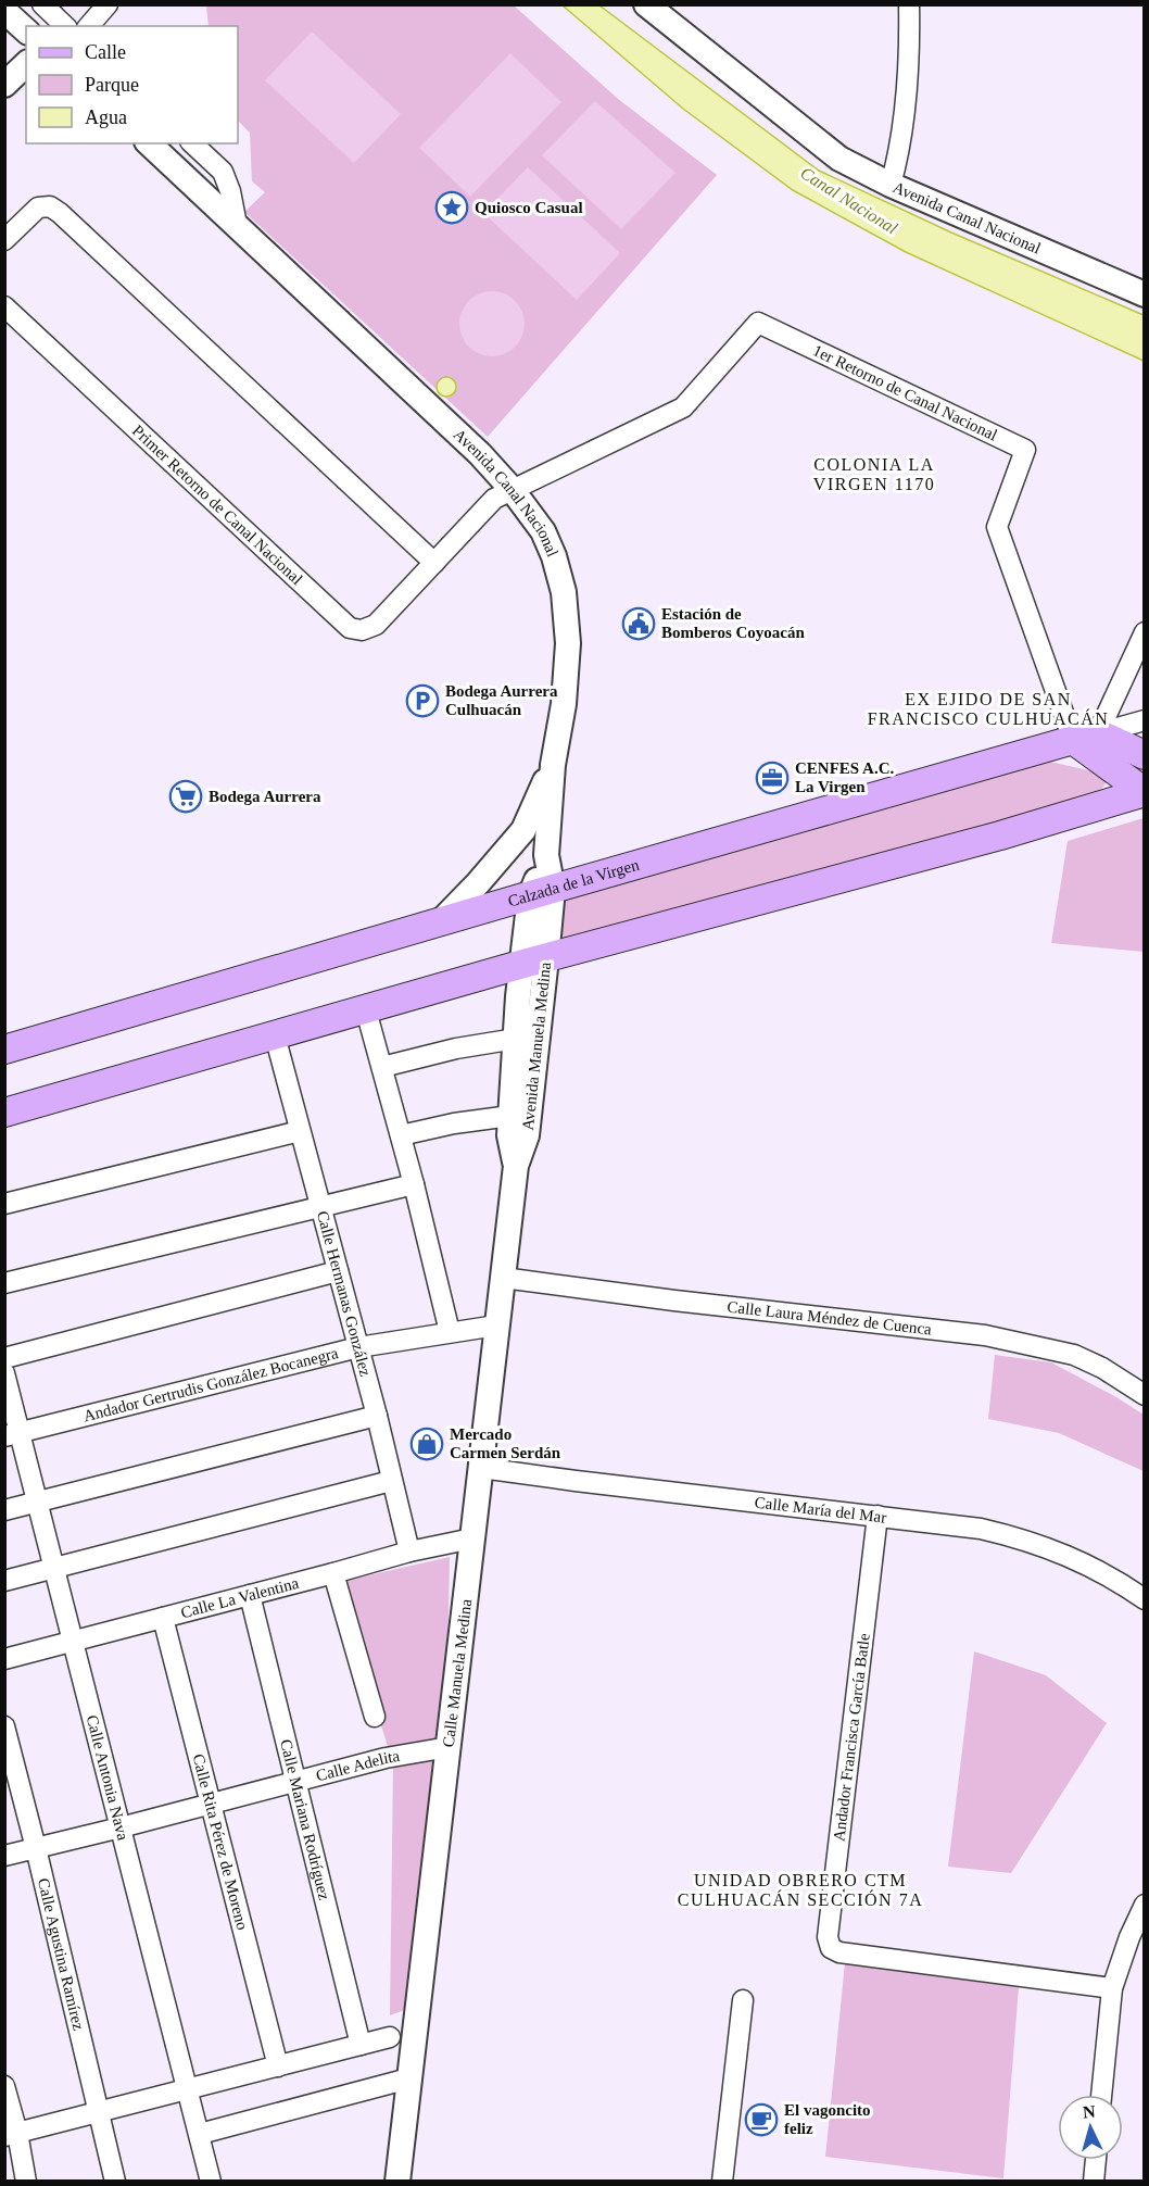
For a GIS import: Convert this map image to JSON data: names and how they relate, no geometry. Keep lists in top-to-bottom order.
{
  "streets": {
    "main road": ["Calzada de la Virgen"],
    "street": [
      "Avenida Canal Nacional",
      "1er Retorno de Canal Nacional",
      "Primer Retorno de Canal Nacional",
      "Avenida Manuela Medina",
      "Calle Hermanas González",
      "Calle Laura Méndez de Cuenca",
      "Andador Gertrudis González Bocanegra",
      "Calle María del Mar",
      "Calle La Valentina",
      "Calle Manuela Medina",
      "Andador Francisca García Batle",
      "Calle Adelita",
      "Calle Antonia Nava",
      "Calle Mariana Rodríguez",
      "Calle Rita Pérez de Moreno",
      "Calle Agustina Ramírez"
    ]
  },
  "crossings": [
    ["Avenida Canal Nacional", "1er Retorno de Canal Nacional"],
    ["Avenida Canal Nacional", "Primer Retorno de Canal Nacional"],
    ["Avenida Canal Nacional", "Calzada de la Virgen"],
    ["Avenida Canal Nacional", "Avenida Manuela Medina"],
    ["1er Retorno de Canal Nacional", "Primer Retorno de Canal Nacional"],
    ["1er Retorno de Canal Nacional", "Calzada de la Virgen"],
    ["Calzada de la Virgen", "Avenida Manuela Medina"],
    ["Avenida Manuela Medina", "Calle Manuela Medina"],
    ["Calle Hermanas González", "Andador Gertrudis González Bocanegra"],
    ["Calle Hermanas González", "Calle La Valentina"],
    ["Calle Laura Méndez de Cuenca", "Calle Manuela Medina"],
    ["Andador Gertrudis González Bocanegra", "Calle Manuela Medina"],
    ["Andador Gertrudis González Bocanegra", "Calle Antonia Nava"],
    ["Calle María del Mar", "Calle Manuela Medina"],
    ["Calle María del Mar", "Andador Francisca García Batle"],
    ["Calle La Valentina", "Calle Manuela Medina"],
    ["Calle La Valentina", "Calle Antonia Nava"],
    ["Calle La Valentina", "Calle Mariana Rodríguez"],
    ["Calle La Valentina", "Calle Rita Pérez de Moreno"],
    ["Calle Manuela Medina", "Calle Adelita"],
    ["Calle Adelita", "Calle Antonia Nava"],
    ["Calle Adelita", "Calle Mariana Rodríguez"],
    ["Calle Adelita", "Calle Rita Pérez de Moreno"],
    ["Calle Adelita", "Calle Agustina Ramírez"]
  ],
  "districts": ["COLONIA LA VIRGEN 1170", "EX EJIDO DE SAN FRANCISCO CULHUACÁN", "UNIDAD OBRERO CTM CULHUACÁN SECCIÓN 7A"],
  "water": ["Canal Nacional"],
  "places": {
    "place": ["Quiosco Casual"],
    "public building": ["Estación de Bomberos Coyoacán"],
    "parking": ["Bodega Aurrera Culhuacán"],
    "office": ["CENFES A.C. La Virgen"],
    "supermarket": ["Bodega Aurrera"],
    "shop": ["Mercado Carmen Serdán"],
    "cafe": ["El vagoncito feliz"]
  },
  "legend": ["Calle", "Parque", "Agua"],
  "north": "top"
}
